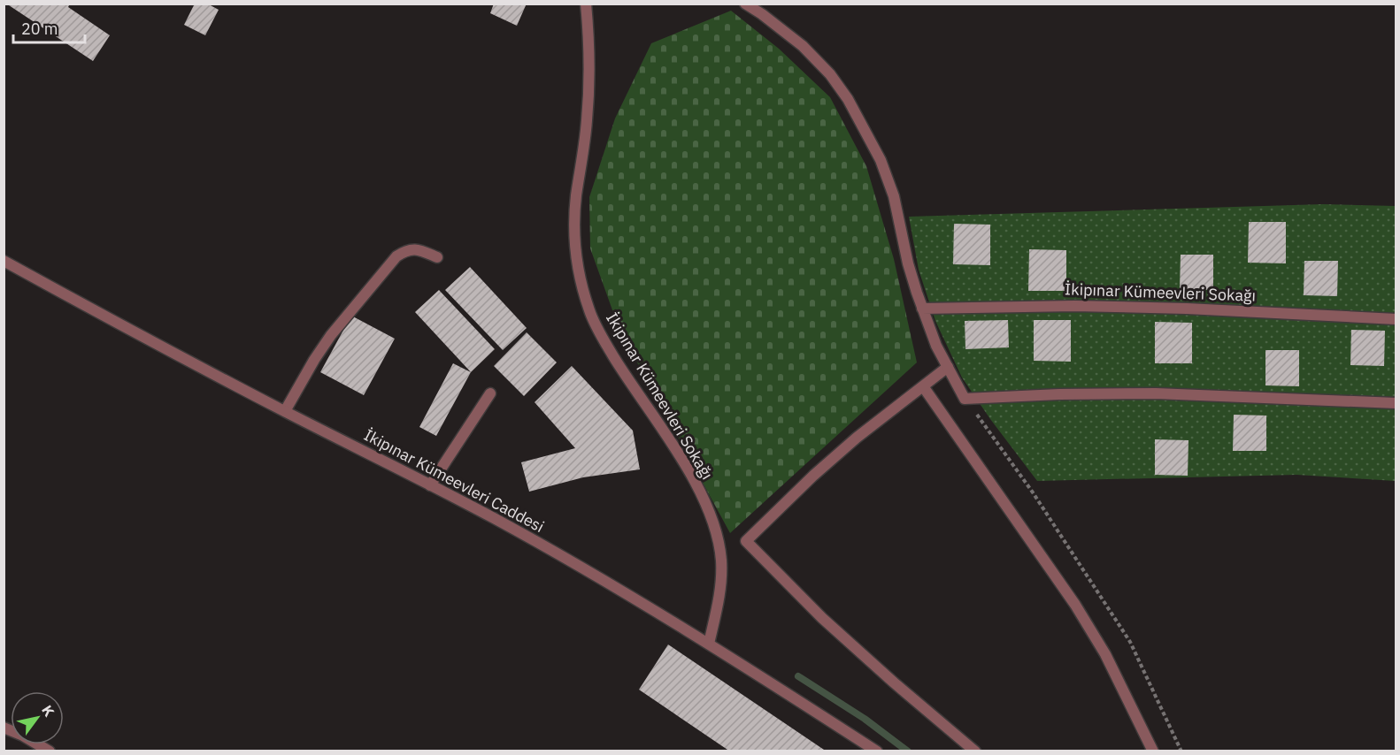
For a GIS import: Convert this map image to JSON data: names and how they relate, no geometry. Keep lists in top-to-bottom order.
{
  "streets": {
    "street": ["İkipınar Kümeevleri Sokağı", "İkipınar Kümeevleri Caddesi"]
  },
  "crossings": [
    ["İkipınar Kümeevleri Sokağı", "İkipınar Kümeevleri Caddesi"]
  ],
  "scale_bar": "20 m",
  "north": "top right"
}
